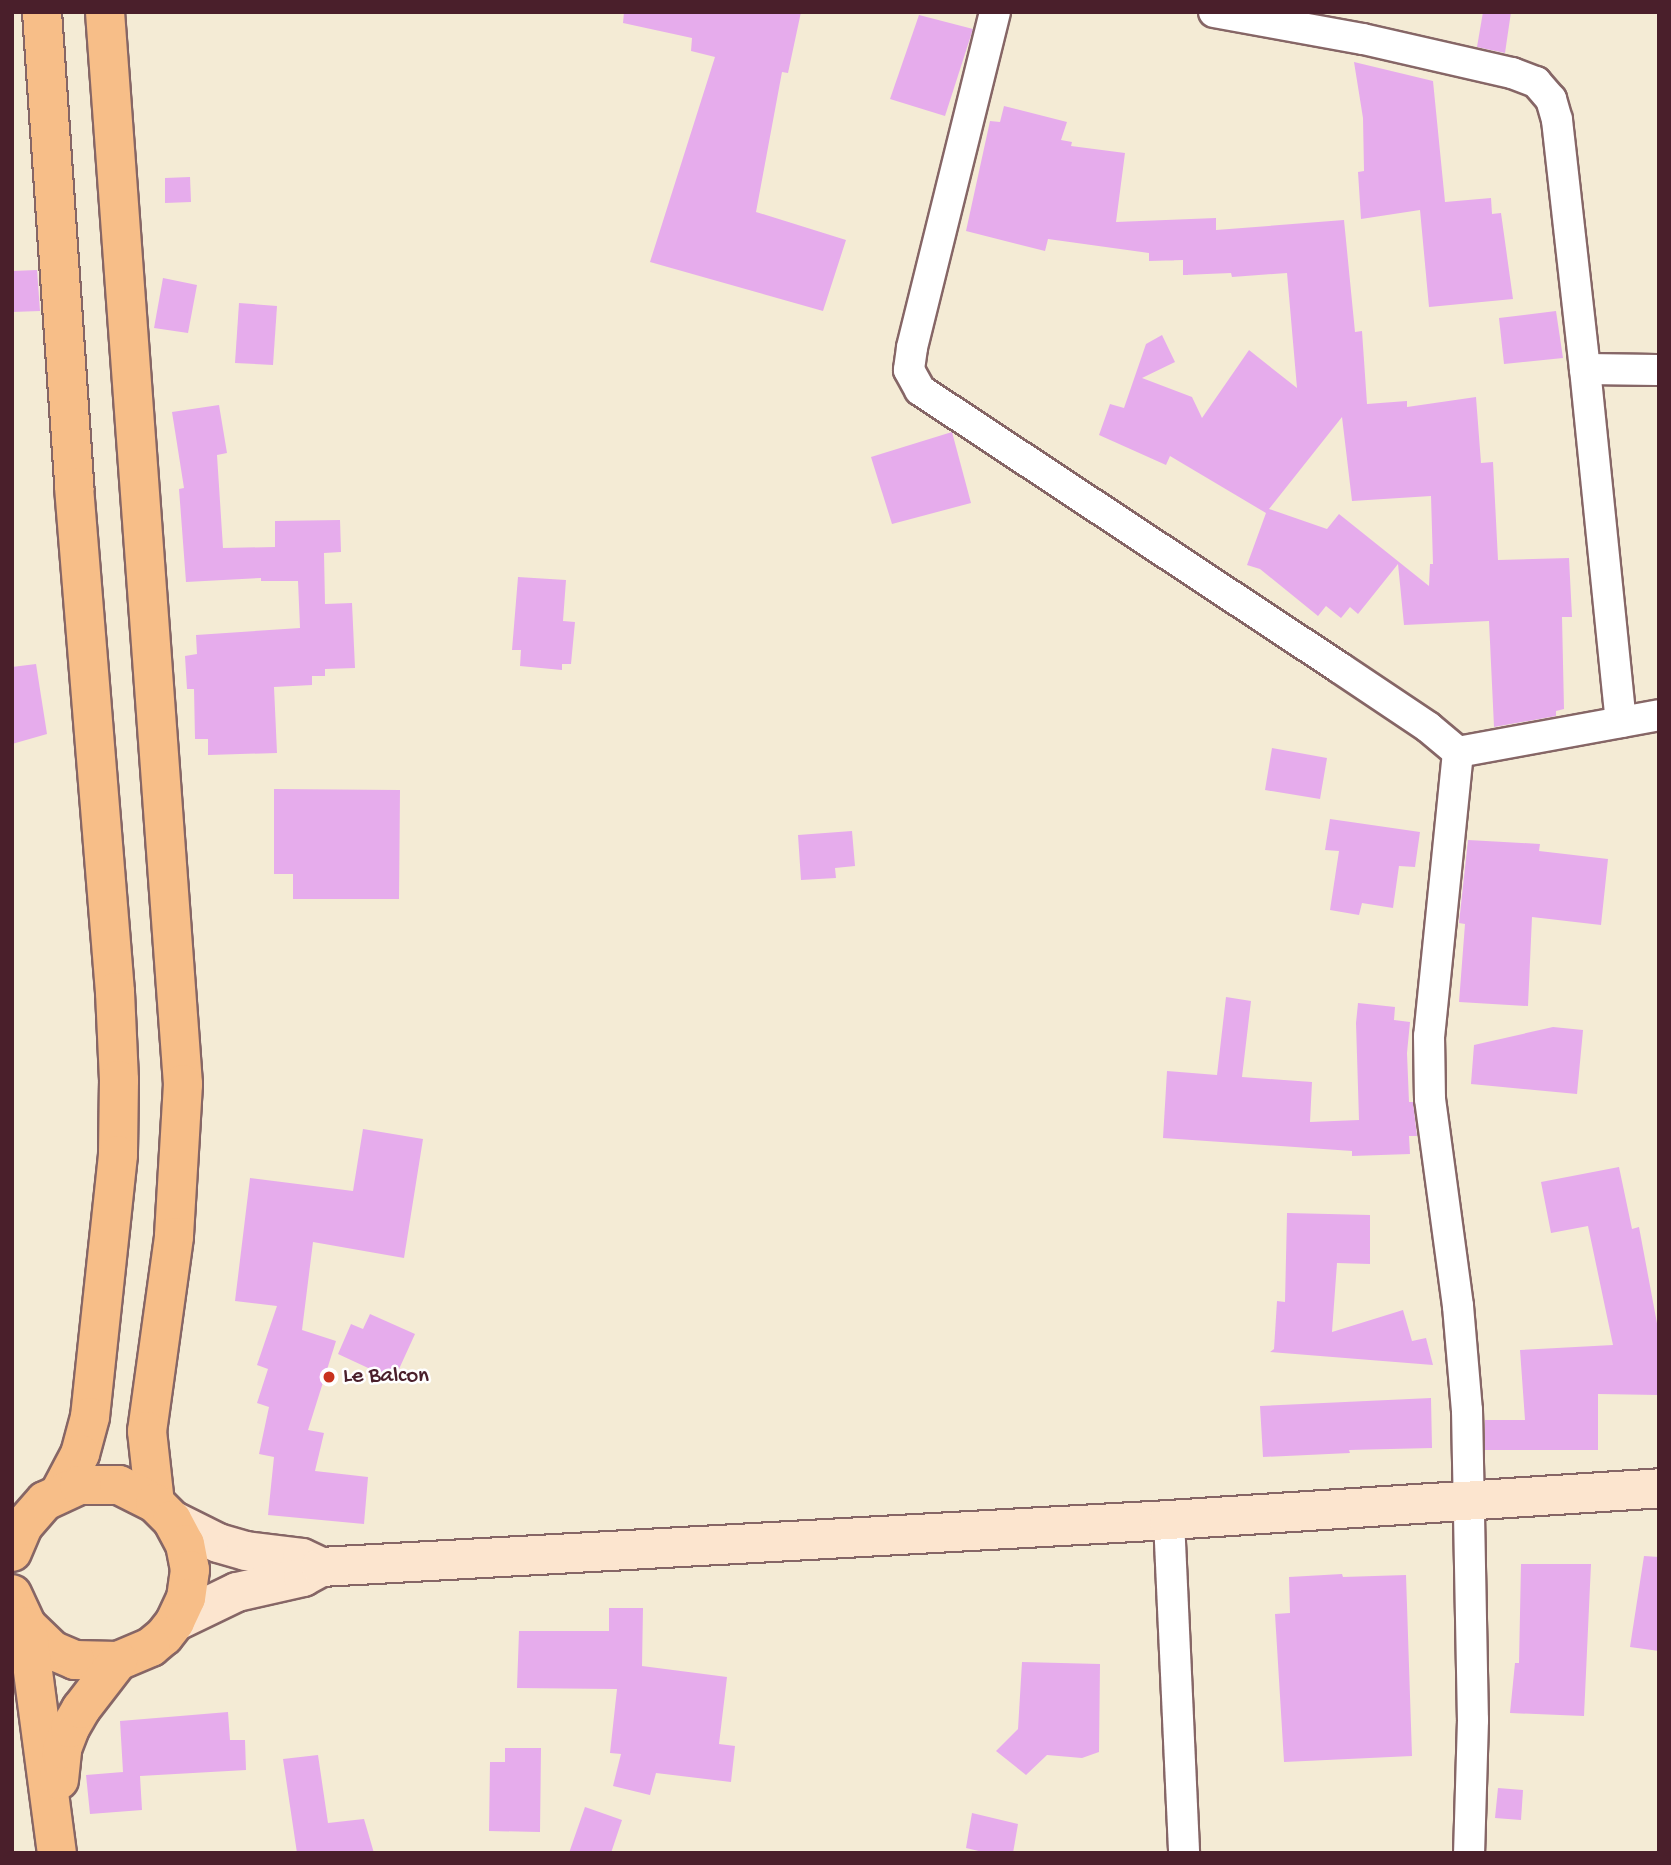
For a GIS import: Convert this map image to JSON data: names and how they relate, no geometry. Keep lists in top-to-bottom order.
{
  "places": ["Le Balcon"]
}
